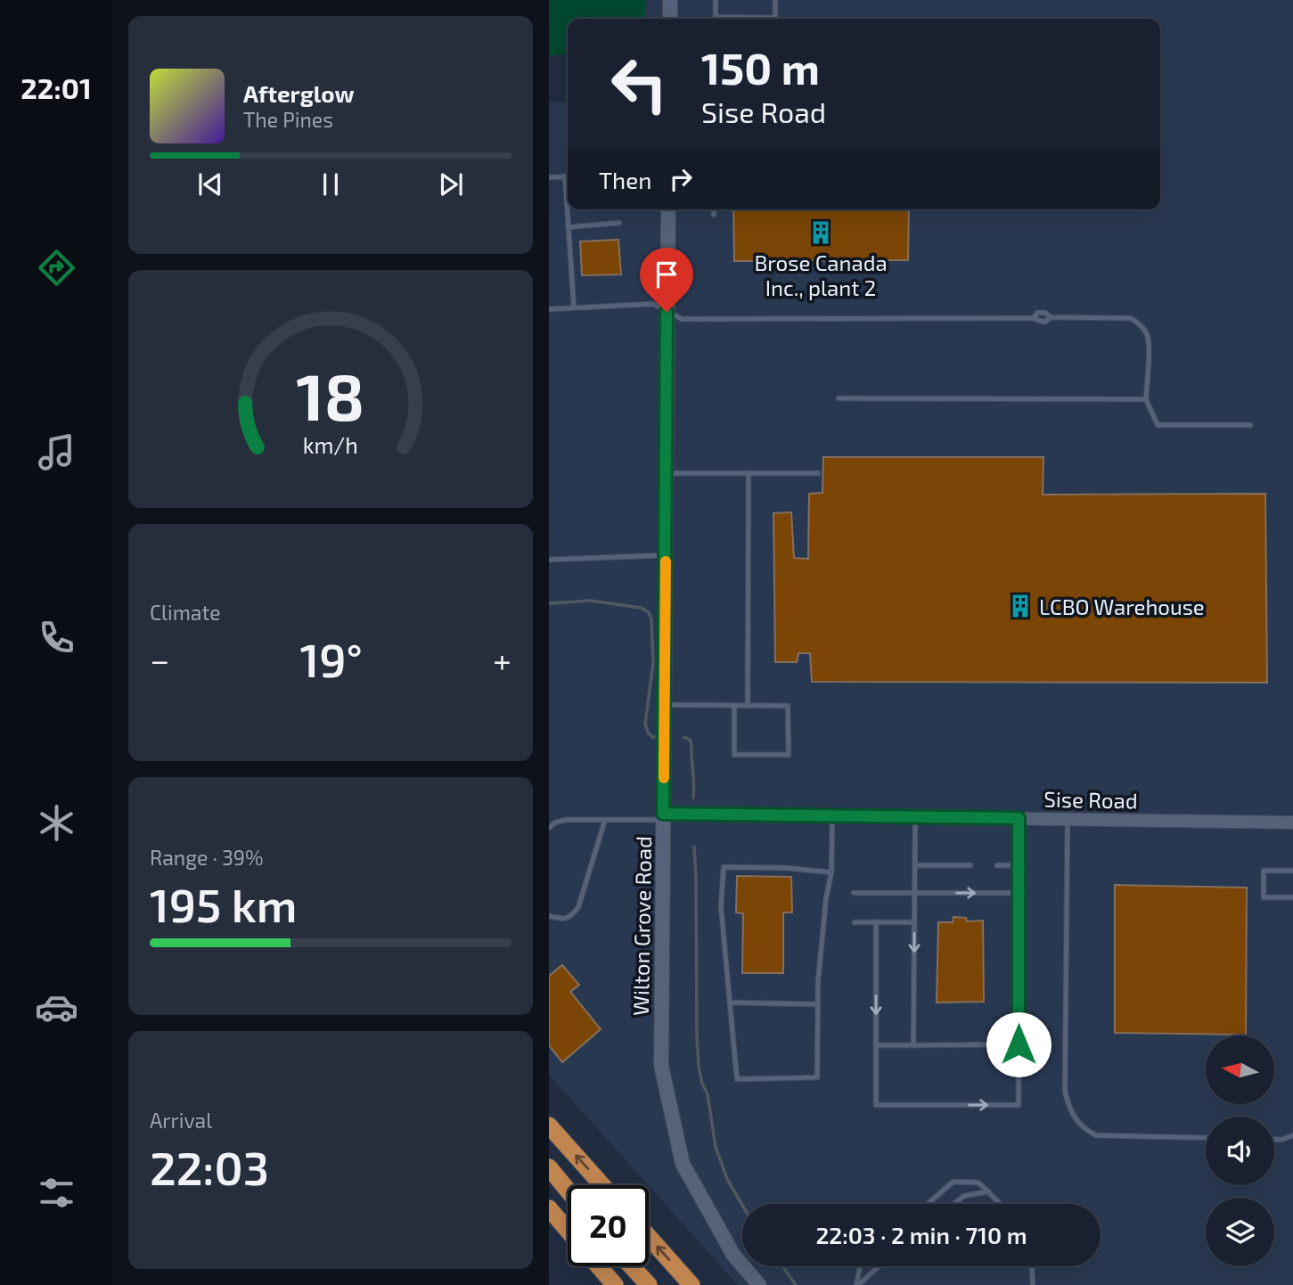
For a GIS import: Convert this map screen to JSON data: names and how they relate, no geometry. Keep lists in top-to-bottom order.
{
  "streets": {
    "main road": ["Wilton Grove Road"],
    "street": ["Sise Road"]
  },
  "crossings": [
    ["Sise Road", "Wilton Grove Road"]
  ],
  "places": {
    "building": ["Brose Canada Inc., plant 2", "LCBO Warehouse"]
  },
  "north": "left",
  "page": {
    "tabs": "22:01",
    "turn": ["150 m", "Sise Road"],
    "song": ["Afterglow", "The Pines"],
    "then": "Then",
    "tile": [
      "Climate",
      ["Range · 39%", "195 km"],
      ["Arrival", "22:03"]
    ],
    "heat": ["−", "19°", "+"],
    "limit": "20",
    "trip": "22:03 · 2 min · 710 m",
    "gauge": ["18", "km/h"]
  }
}
